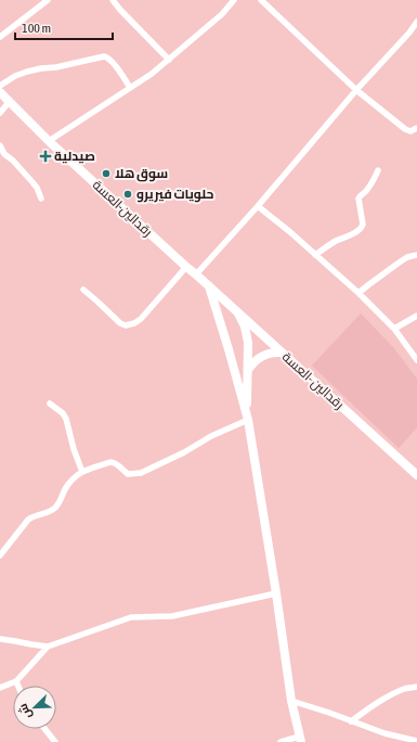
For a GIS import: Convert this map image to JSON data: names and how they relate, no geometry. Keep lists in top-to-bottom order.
{
  "streets": {
    "street": ["رقدالين-العسة", "رقدالين -العسة"]
  },
  "crossings": [
    ["رقدالين-العسة", "رقدالين -العسة"]
  ],
  "places": {
    "health": ["صيدلية"],
    "other": ["سوق هلا", "حلويات فيريرو"]
  },
  "scale_bar": "100 m",
  "north": "bottom left"
}
